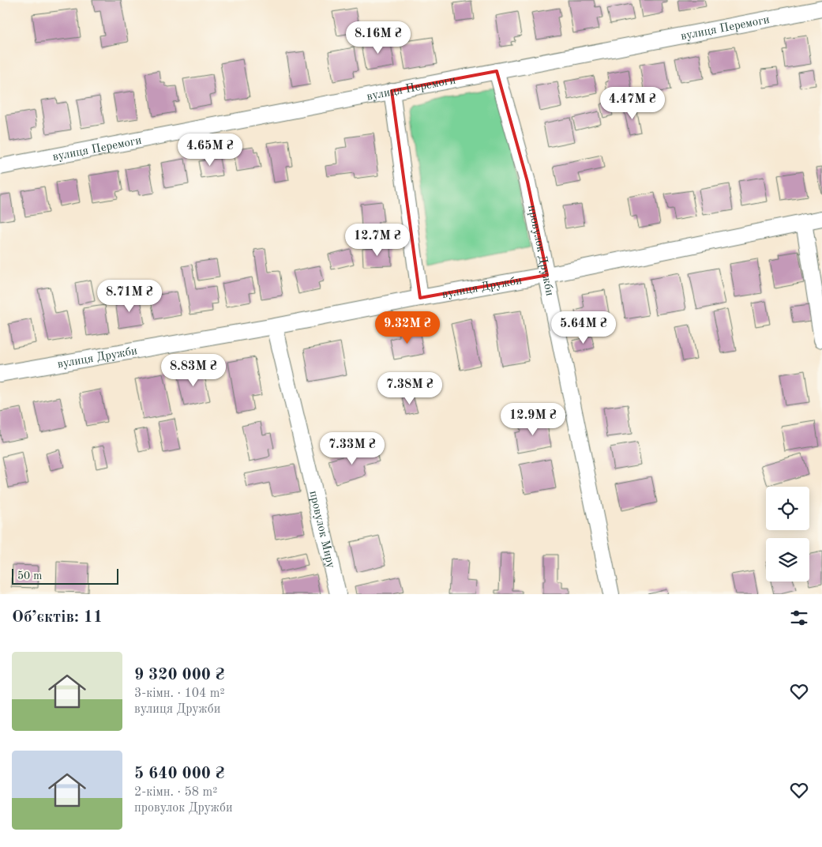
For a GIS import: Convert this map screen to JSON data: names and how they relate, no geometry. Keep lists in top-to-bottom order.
{
  "streets": {
    "street": [
      "вулиця Перемоги",
      "провулок Дружби",
      "вулиця Дружби",
      "провулок Миру"
    ]
  },
  "crossings": [
    ["вулиця Перемоги", "провулок Дружби"],
    ["провулок Дружби", "вулиця Дружби"],
    ["вулиця Дружби", "провулок Миру"]
  ],
  "scale_bar": "50 m",
  "page": {
    "price": [
      "8.16M ₴",
      "4.47M ₴",
      "4.65M ₴",
      "12.7M ₴",
      "8.71M ₴",
      "9.32M ₴",
      "5.64M ₴",
      "8.83M ₴",
      "7.38M ₴",
      "12.9M ₴",
      "7.33M ₴"
    ],
    "scale": "50 m",
    "heading": "Об’єктів: 11",
    "list": [
      {
        "name": "9 320 000 ₴",
        "note": "3-кімн. · 104 m² · вулиця Дружби"
      },
      {
        "name": "5 640 000 ₴",
        "note": "2-кімн. · 58 m² · провулок Дружби"
      }
    ]
  }
}
